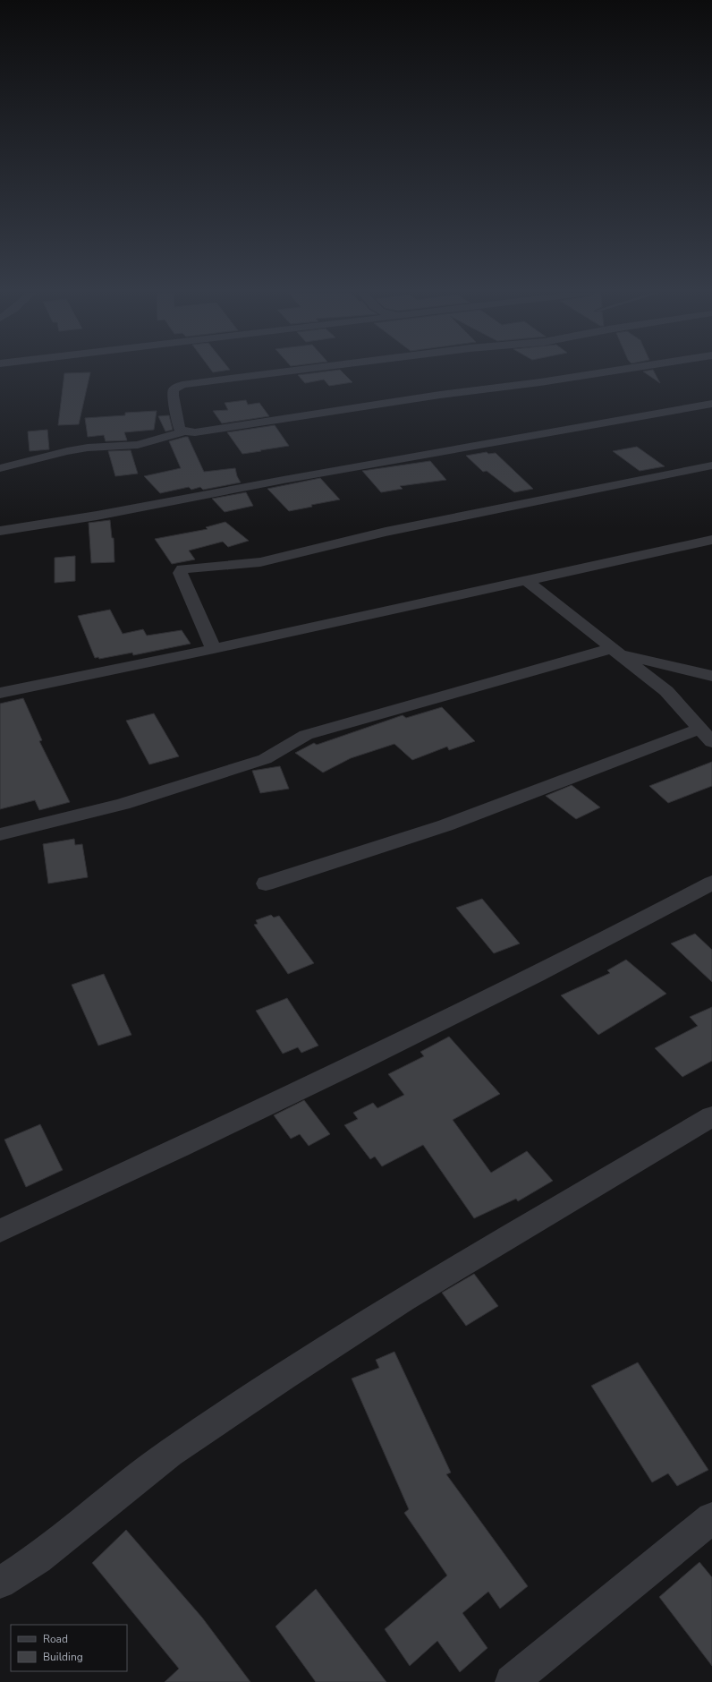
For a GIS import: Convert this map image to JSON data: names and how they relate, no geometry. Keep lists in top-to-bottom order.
{
  "legend": ["Road", "Building"]
}
